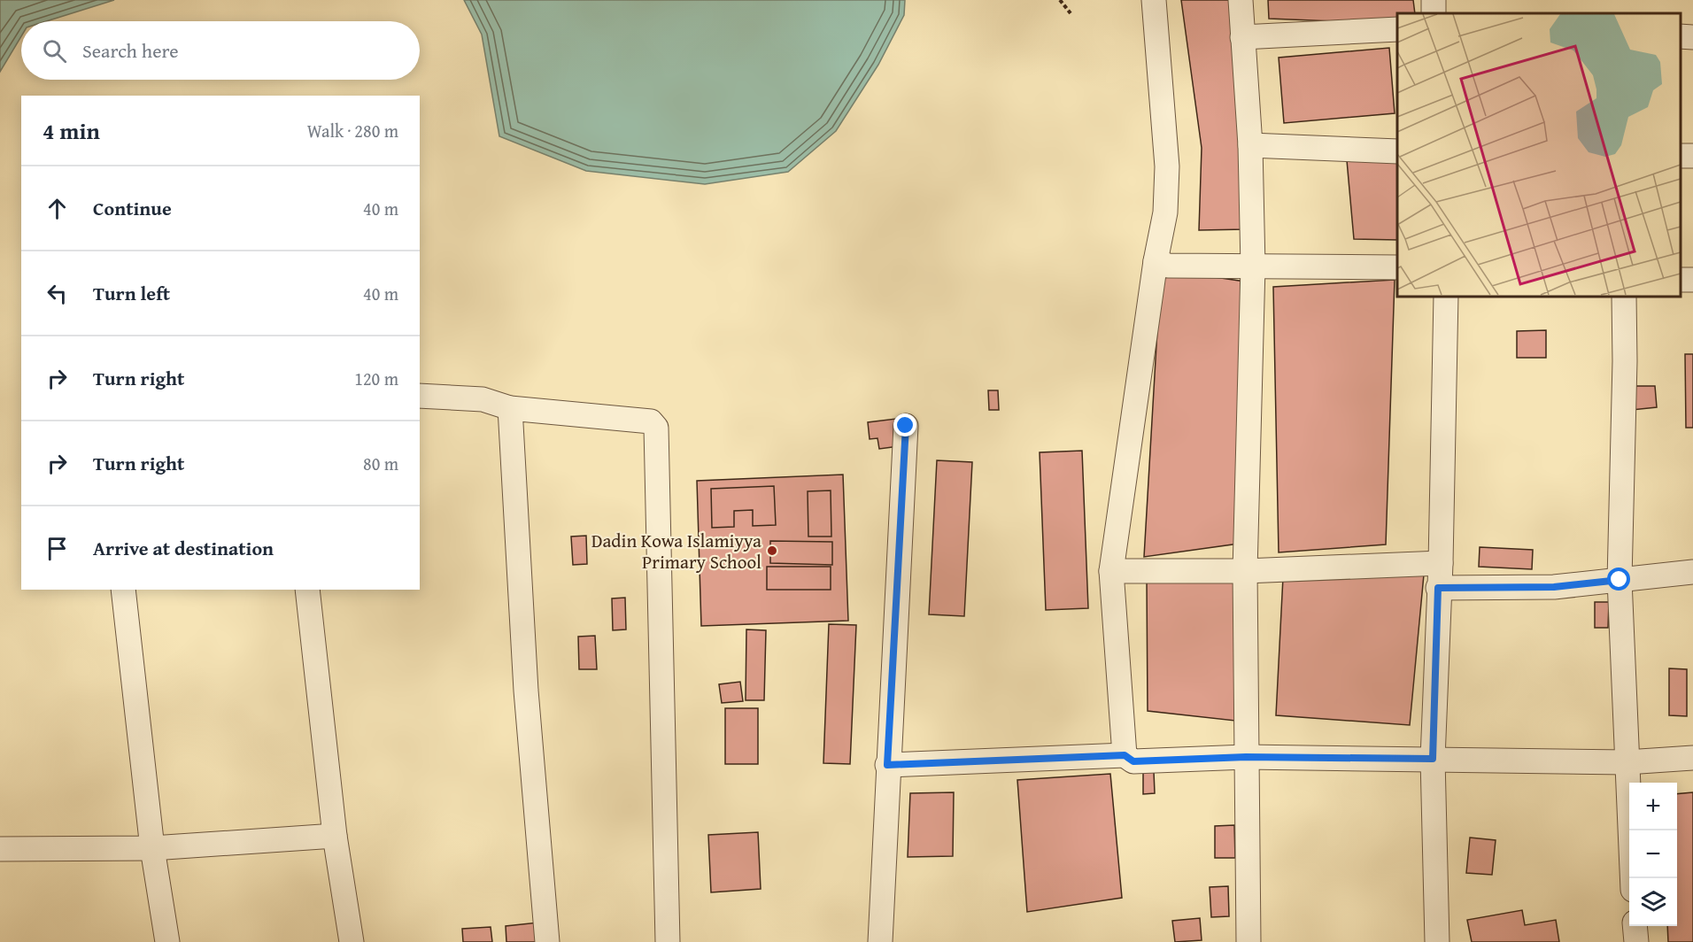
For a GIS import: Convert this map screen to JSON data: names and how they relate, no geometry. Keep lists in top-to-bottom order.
{
  "places": ["Dadin Kowa Islamiyya Primary School"],
  "page": {
    "search": "Search here",
    "heading": ["4 min", "Walk · 280 m"],
    "list": [
      ["Continue", "40 m"],
      ["Turn left", "40 m"],
      ["Turn right", "120 m"],
      ["Turn right", "80 m"],
      "Arrive at destination"
    ],
    "map_buttons": ["+", "−"]
  }
}
